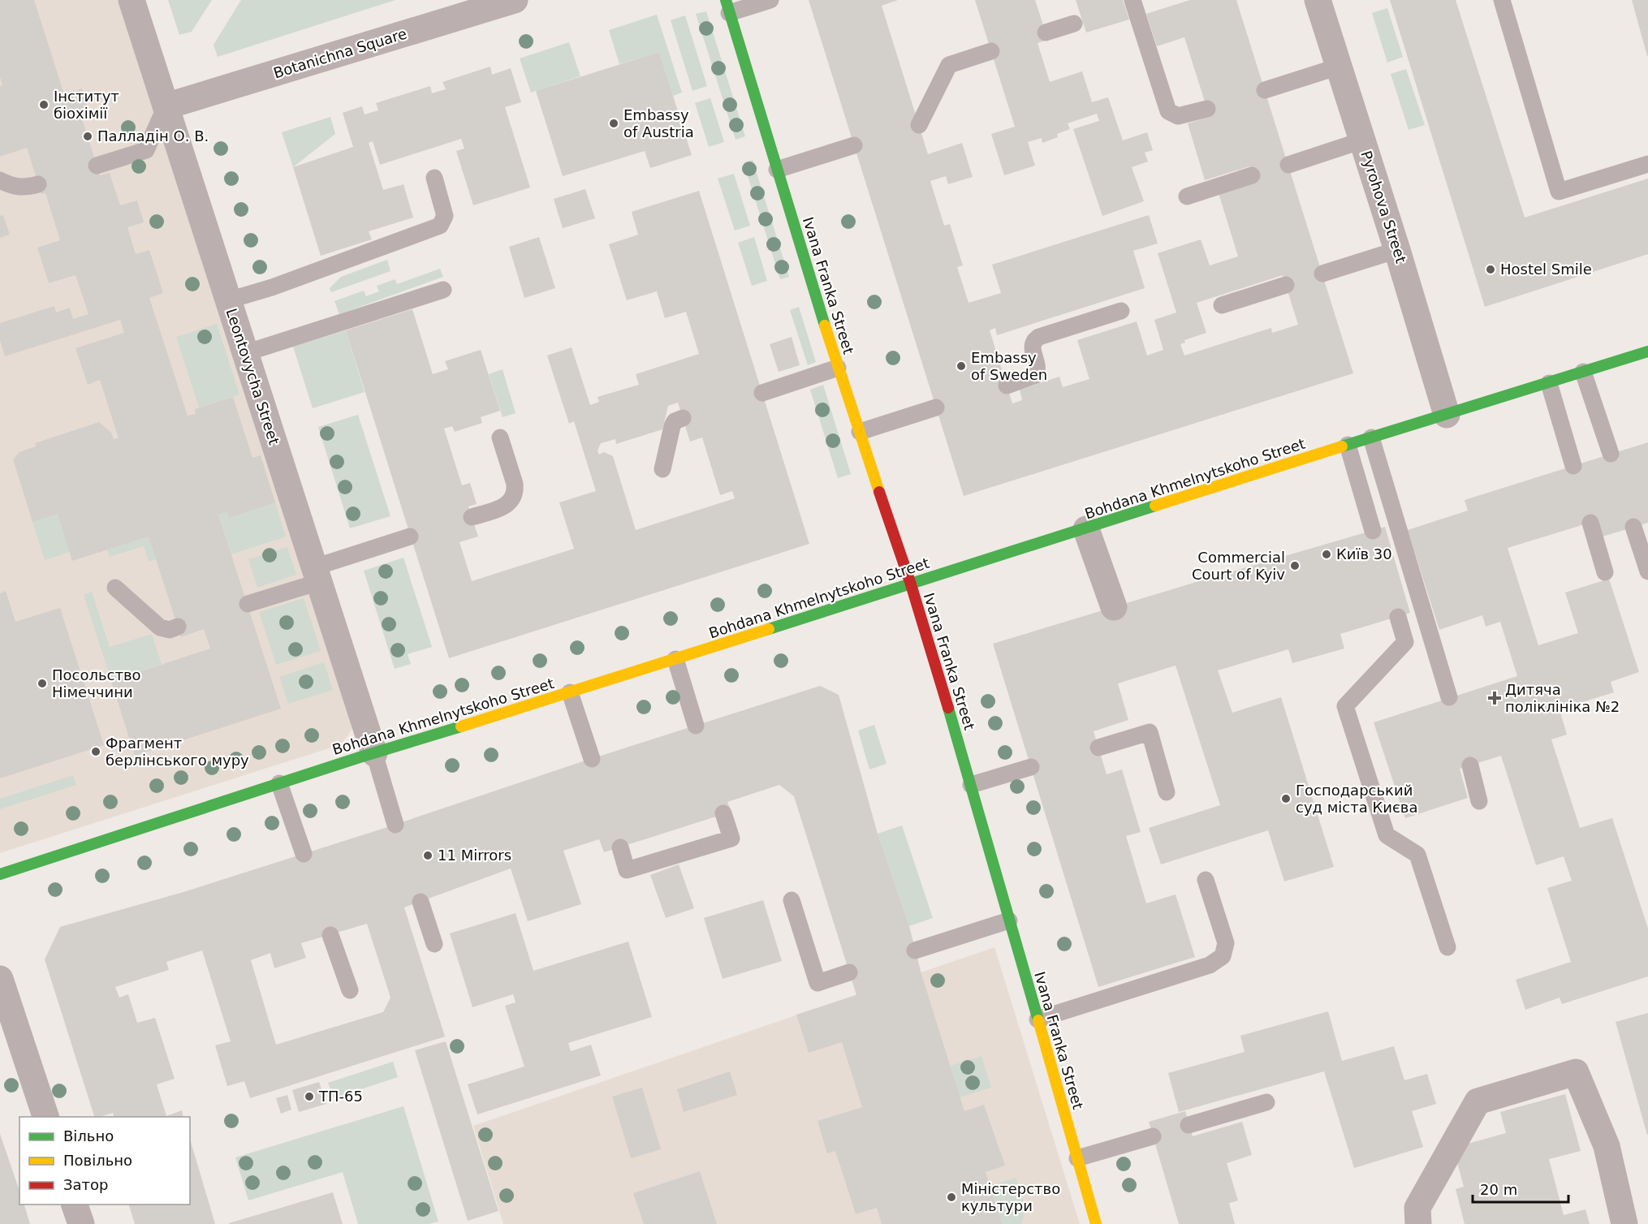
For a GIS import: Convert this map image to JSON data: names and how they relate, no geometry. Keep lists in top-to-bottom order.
{
  "streets": {
    "street": [
      "Botanichna Square",
      "Pyrohova Street",
      "Ivana Franka Street",
      "Leontovycha Street",
      "Bohdana Khmelnytskoho Street"
    ]
  },
  "crossings": [
    ["Botanichna Square", "Leontovycha Street"],
    ["Pyrohova Street", "Bohdana Khmelnytskoho Street"],
    ["Ivana Franka Street", "Bohdana Khmelnytskoho Street"],
    ["Leontovycha Street", "Bohdana Khmelnytskoho Street"]
  ],
  "places": {
    "other": [
      "Інститут біохімії",
      "Embassy of Austria",
      "Палладін О. В.",
      "Hostel Smile",
      "Embassy of Sweden",
      "Київ 30",
      "Commercial Court of Kyiv",
      "Посольство Німеччини",
      "Фрагмент берлінського муру",
      "Господарський суд міста Києва",
      "11 Mirrors",
      "ТП-65",
      "Міністерство культури"
    ],
    "health": ["Дитяча поліклініка №2"]
  },
  "legend": ["Вільно", "Повільно", "Затор"],
  "scale_bar": "20 m"
}
